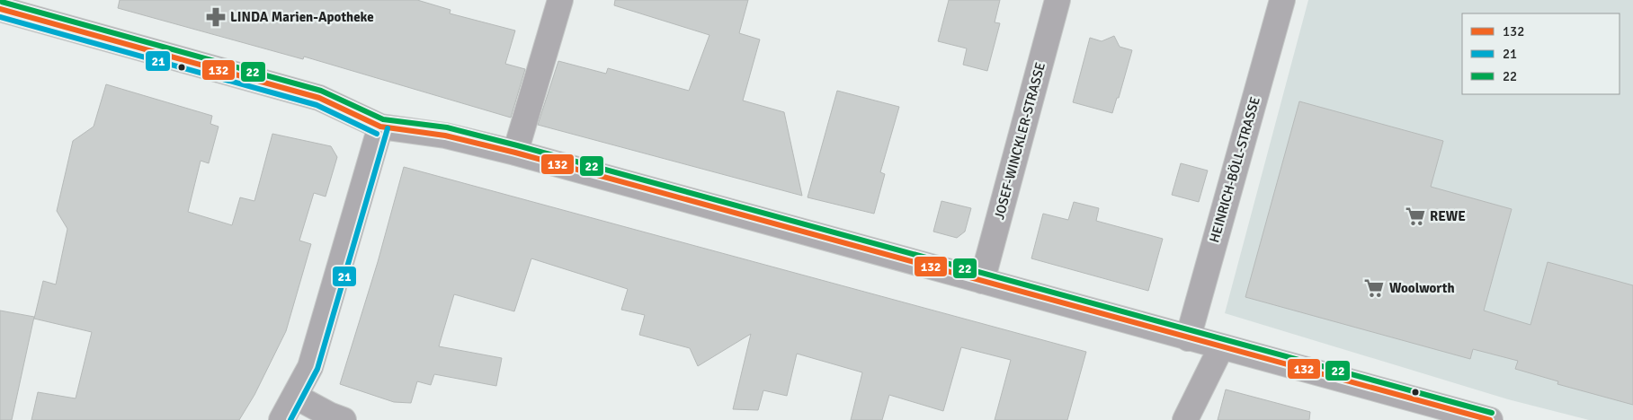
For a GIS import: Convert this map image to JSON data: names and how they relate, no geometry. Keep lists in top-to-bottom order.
{
  "streets": {
    "street": ["JOSEF-WINCKLER-STRASSE", "HEINRICH-BÖLL-STRASSE"]
  },
  "places": {
    "pharmacy": ["LINDA Marien-Apotheke"],
    "supermarket": ["REWE", "Woolworth"]
  },
  "lines": ["transit line 22", "transit line 132", "transit line 21"],
  "legend": ["132", "21", "22"]
}
